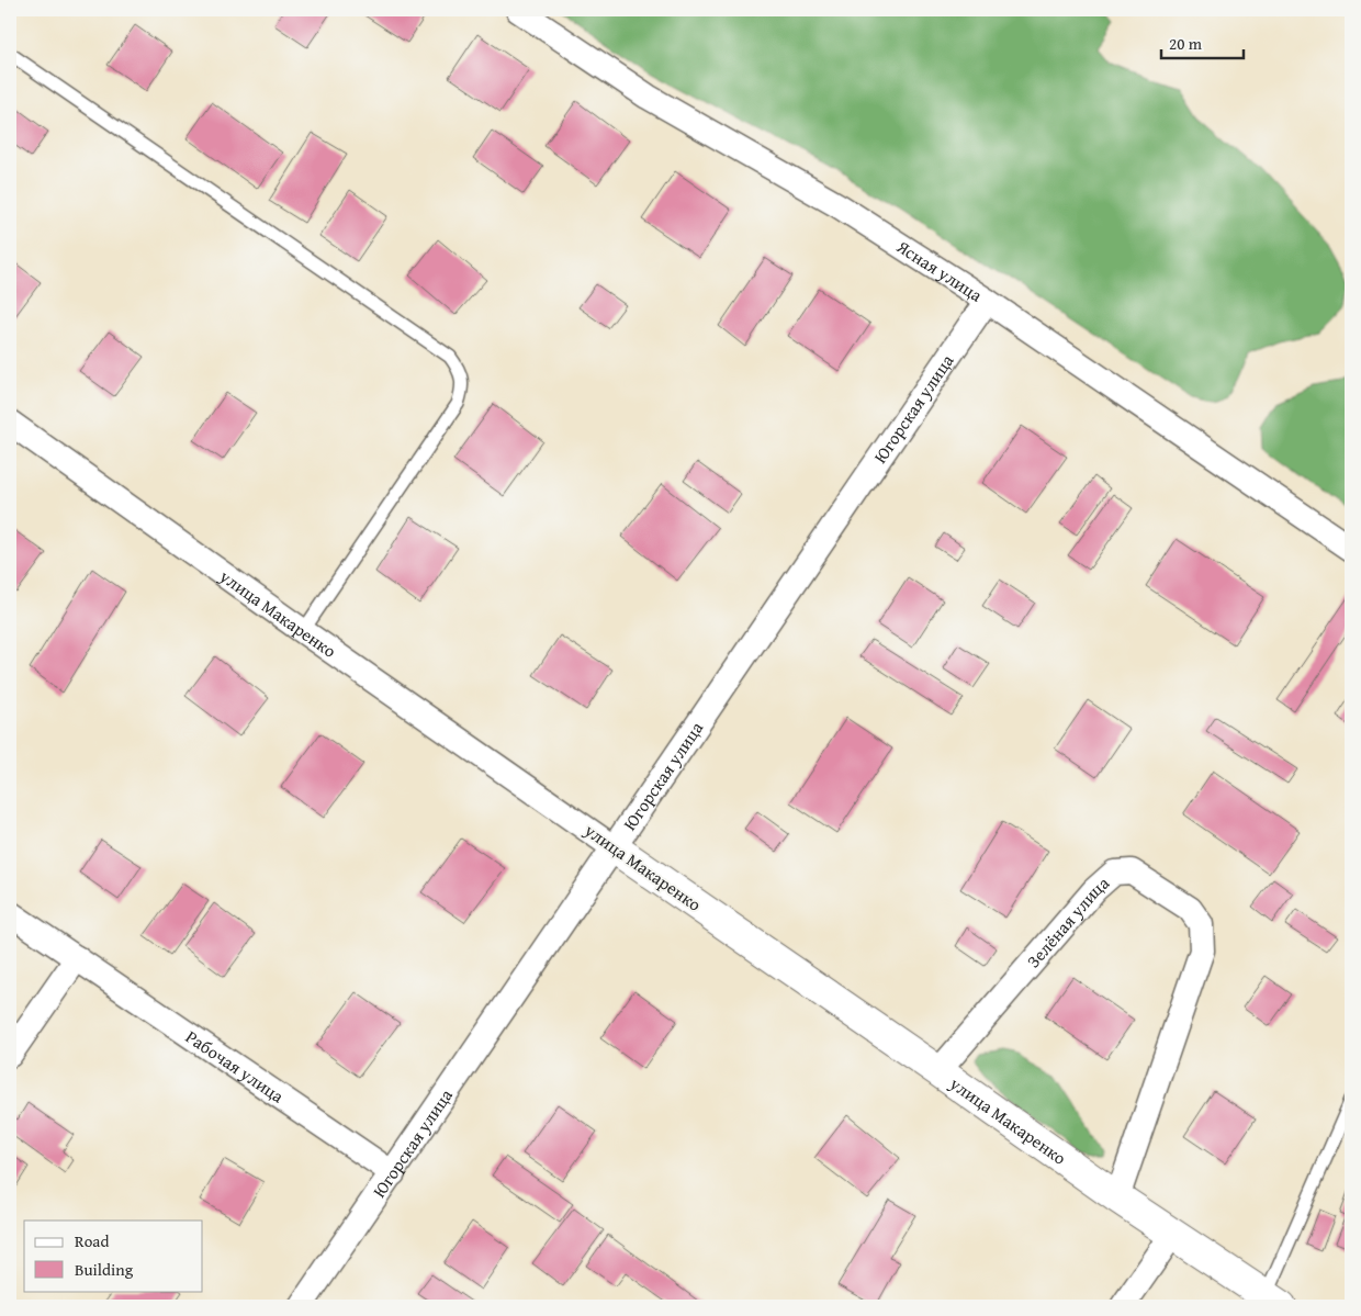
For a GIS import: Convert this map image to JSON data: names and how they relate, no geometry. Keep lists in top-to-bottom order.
{
  "streets": {
    "street": [
      "Ясная улица",
      "Югорская улица",
      "улица Макаренко",
      "Зелёная улица",
      "Рабочая улица"
    ]
  },
  "crossings": [
    ["Ясная улица", "Югорская улица"],
    ["Югорская улица", "улица Макаренко"],
    ["Югорская улица", "Рабочая улица"],
    ["улица Макаренко", "Зелёная улица"]
  ],
  "legend": ["Road", "Building"],
  "scale_bar": "20 m"
}
